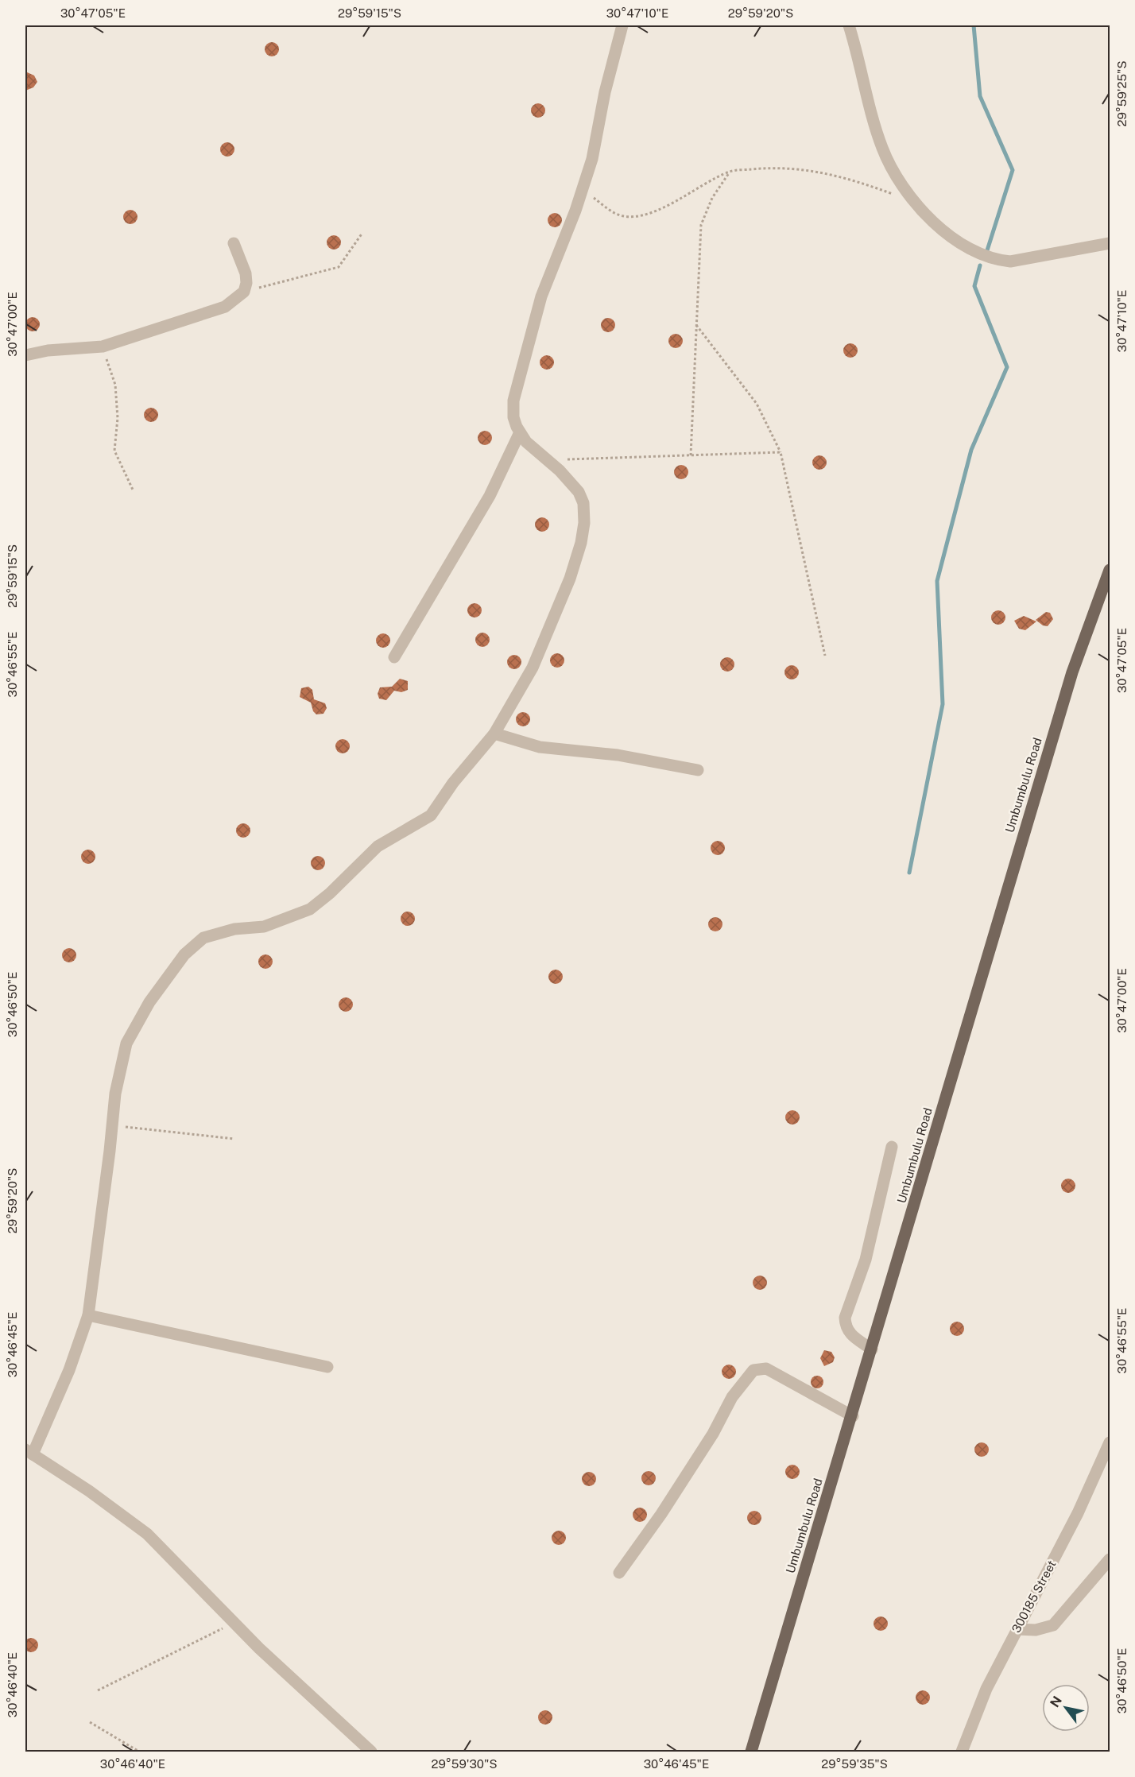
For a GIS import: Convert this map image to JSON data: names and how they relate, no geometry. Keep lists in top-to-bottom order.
{
  "streets": {
    "main road": ["Umbumbulu Road"],
    "street": ["300185 Street"]
  },
  "north": "top left",
  "coordinates": [
    "30°47'05\"E",
    "29°59'15\"S",
    "30°47'10\"E",
    "29°59'20\"S",
    "29°59'25\"S",
    "30°47'00\"E",
    "30°46'55\"E",
    "30°46'50\"E",
    "30°46'45\"E",
    "30°46'40\"E",
    "29°59'30\"S",
    "29°59'35\"S"
  ]
}
